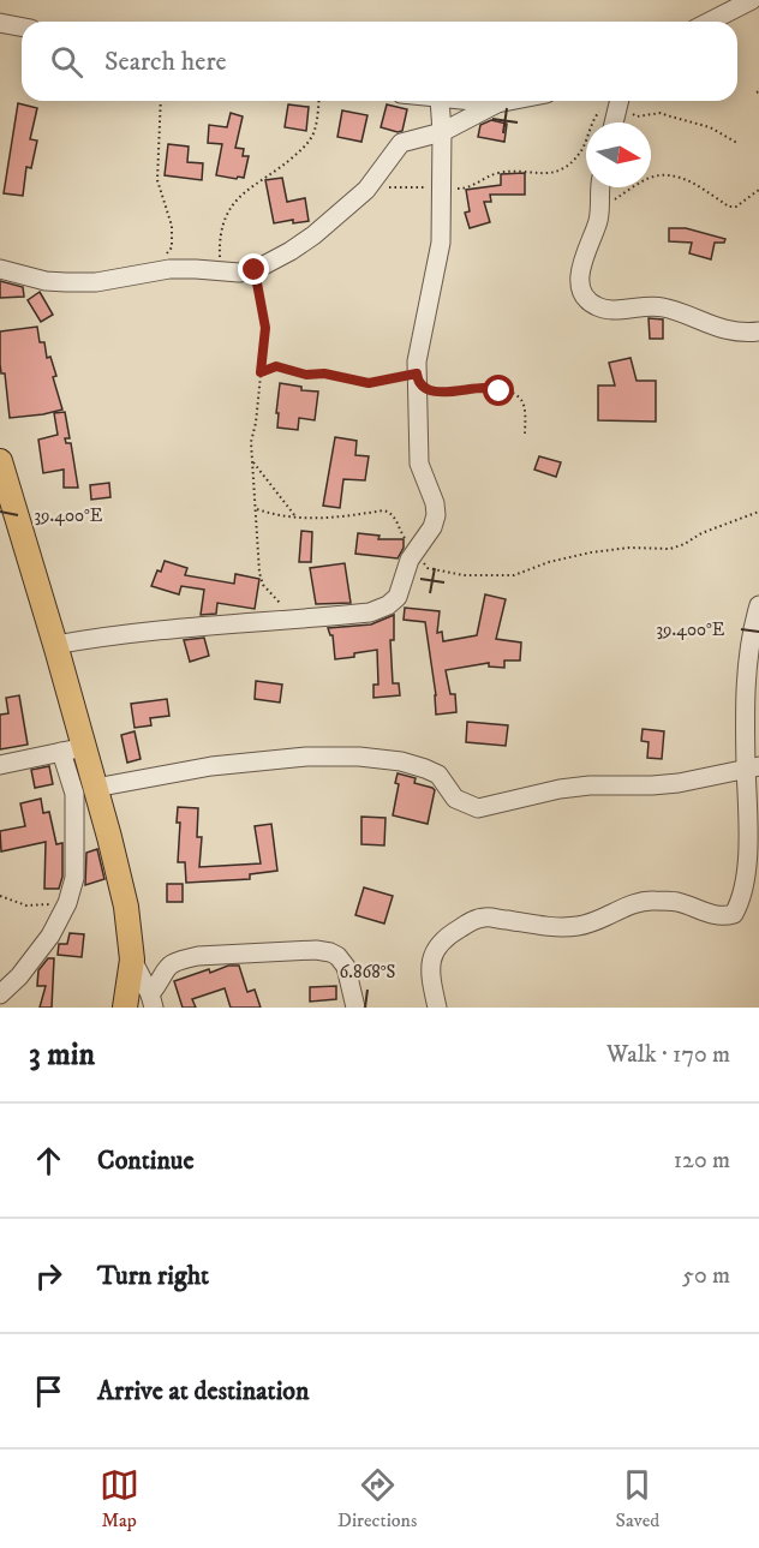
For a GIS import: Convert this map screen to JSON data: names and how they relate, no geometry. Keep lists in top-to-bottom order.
{
  "north": "right",
  "page": {
    "search": "Search here",
    "heading": ["3 min", "Walk · 170 m"],
    "list": [
      ["Continue", "120 m"],
      ["Turn right", "50 m"],
      "Arrive at destination"
    ],
    "nav": ["Map", "Directions", "Saved"]
  },
  "coordinates": ["39.400°E", "6.868°S"]
}
